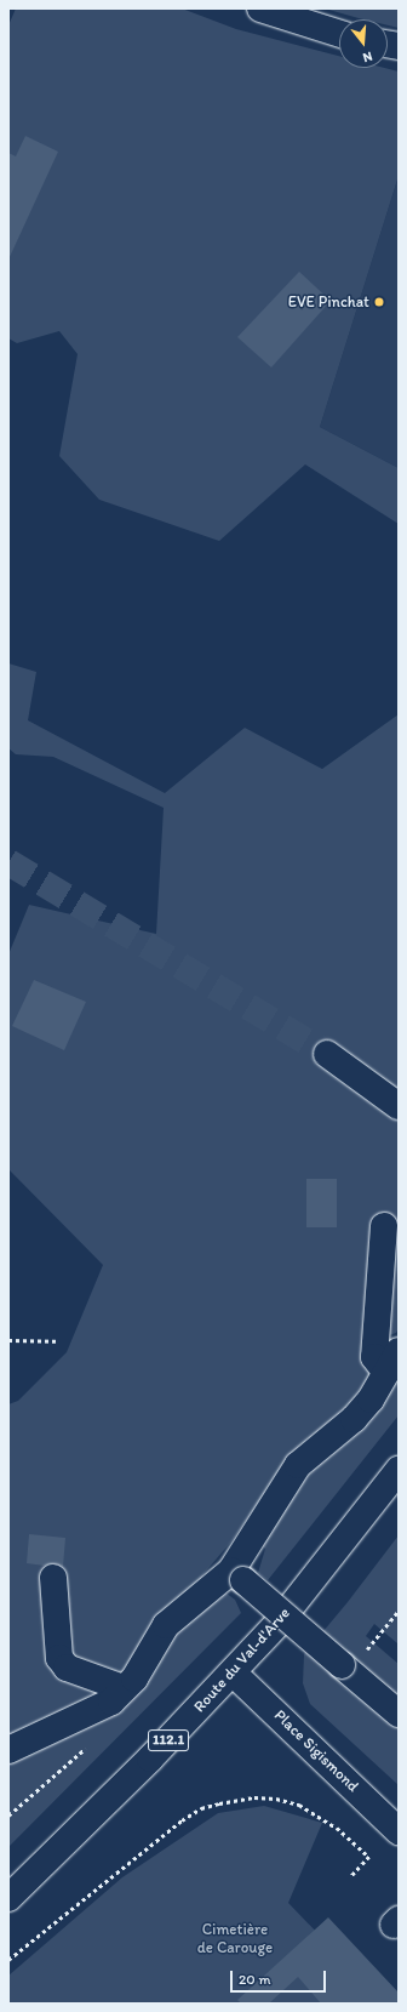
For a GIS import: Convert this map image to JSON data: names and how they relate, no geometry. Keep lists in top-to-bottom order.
{
  "streets": {
    "street": ["Route du Val-d'Arve", "112.1", "Place Sigismond"]
  },
  "crossings": [
    ["Route du Val-d'Arve", "Place Sigismond"]
  ],
  "parks": ["Cimetière de Carouge"],
  "places": ["EVE Pinchat"],
  "scale_bar": "20 m",
  "north": "bottom"
}
